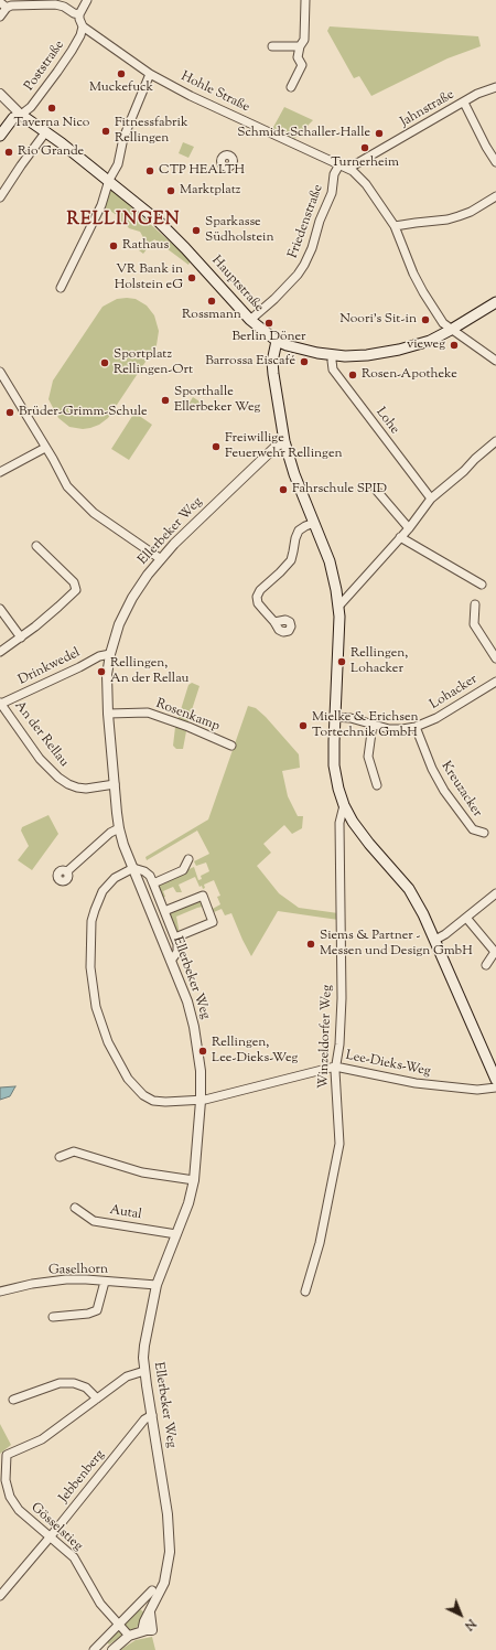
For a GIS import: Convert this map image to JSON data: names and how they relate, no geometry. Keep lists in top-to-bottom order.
{
  "streets": {
    "main road": ["Hauptstraße"],
    "street": [
      "Poststraße",
      "Hohle Straße",
      "Jahnstraße",
      "Friedenstraße",
      "Lohe",
      "Ellerbeker Weg",
      "Drinkwedel",
      "Lohacker",
      "Rosenkamp",
      "An der Rellau",
      "Kreuzacker",
      "Winzeldorfer Weg",
      "Lee-Dieks-Weg",
      "Autal",
      "Gaselhorn",
      "Jebbenberg",
      "Gösselstieg"
    ]
  },
  "crossings": [
    ["Poststraße", "Hohle Straße"],
    ["Poststraße", "Hauptstraße"],
    ["Hohle Straße", "Jahnstraße"],
    ["Hohle Straße", "Friedenstraße"],
    ["Hohle Straße", "Hauptstraße"],
    ["Friedenstraße", "Hauptstraße"],
    ["Hauptstraße", "Lohe"],
    ["Ellerbeker Weg", "Drinkwedel"],
    ["Ellerbeker Weg", "Rosenkamp"],
    ["Ellerbeker Weg", "An der Rellau"],
    ["Ellerbeker Weg", "Lee-Dieks-Weg"],
    ["Ellerbeker Weg", "Autal"],
    ["Ellerbeker Weg", "Gaselhorn"],
    ["Ellerbeker Weg", "Jebbenberg"],
    ["Ellerbeker Weg", "Gösselstieg"],
    ["Drinkwedel", "An der Rellau"],
    ["Lohacker", "Kreuzacker"],
    ["Winzeldorfer Weg", "Lee-Dieks-Weg"],
    ["Jebbenberg", "Gösselstieg"]
  ],
  "districts": ["RELLINGEN"],
  "places": [
    "Muckefuck",
    "Taverna Nico",
    "Fitnessfabrik Rellingen",
    "Schmidt-Schaller-Halle",
    "Turnerheim",
    "Rio Grande",
    "CTP HEALTH",
    "Marktplatz",
    "Sparkasse Südholstein",
    "Rathaus",
    "VR Bank in Holstein eG",
    "Rossmann",
    "Noori's Sit-in",
    "Berlin Döner",
    "vieweg",
    "Barrossa Eiscafé",
    "Sportplatz Rellingen-Ort",
    "Rosen-Apotheke",
    "Sporthalle Ellerbeker Weg",
    "Brüder-Grimm-Schule",
    "Freiwillige Feuerwehr Rellingen",
    "Fahrschule SPID",
    "Rellingen, Lohacker",
    "Rellingen, An der Rellau",
    "Mielke & Erichsen Tortechnik GmbH",
    "Siems & Partner - Messen und Design GmbH",
    "Rellingen, Lee-Dieks-Weg"
  ],
  "north": "bottom right"
}
